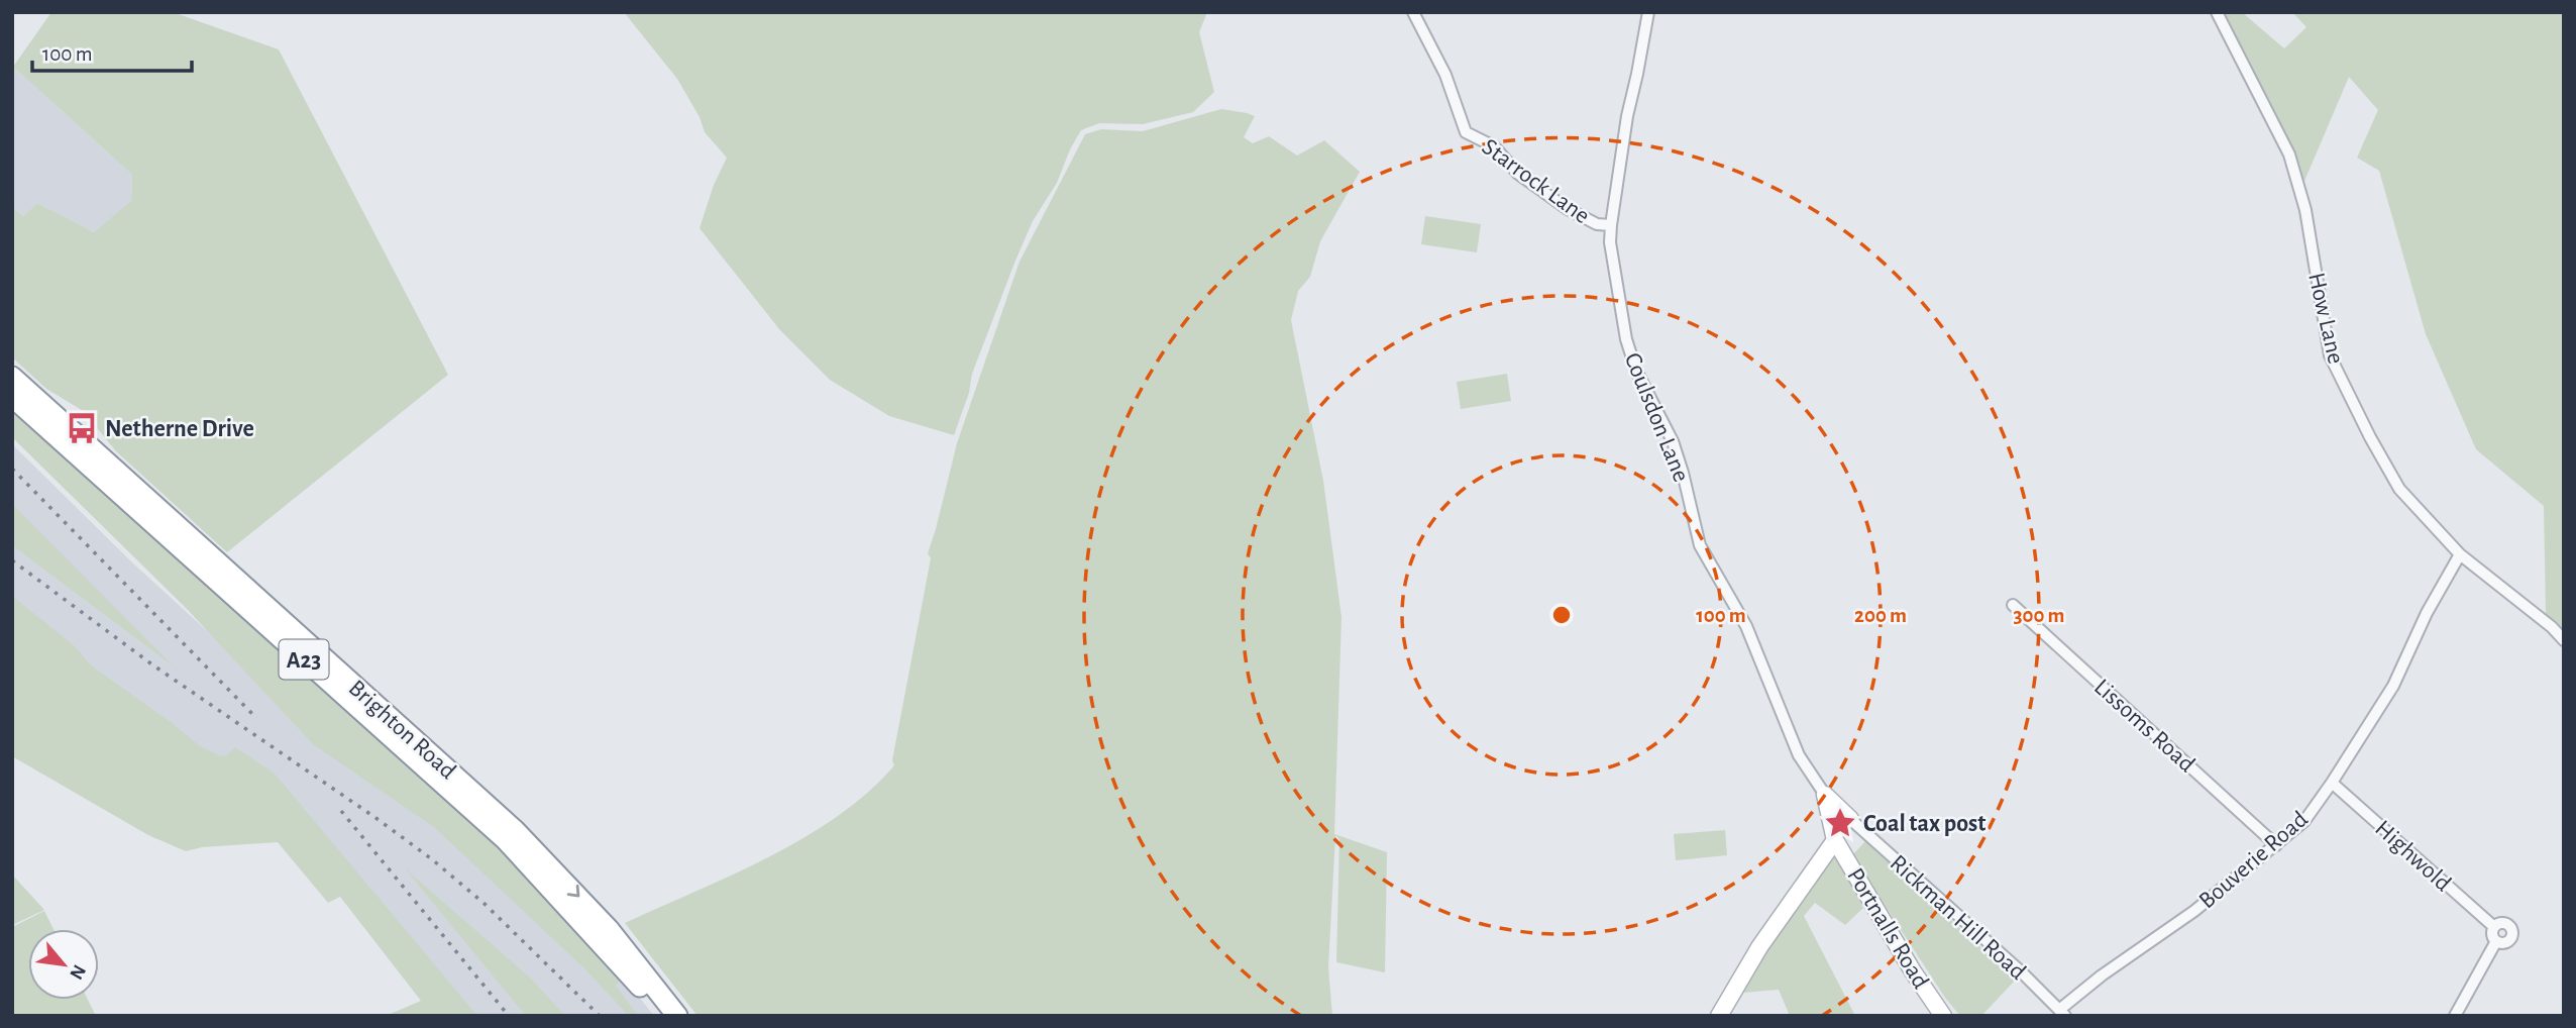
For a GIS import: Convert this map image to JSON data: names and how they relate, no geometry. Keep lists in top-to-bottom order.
{
  "streets": {
    "highway": ["A23", "Brighton Road"],
    "street": [
      "Starrock Lane",
      "How Lane",
      "Coulsdon Lane",
      "Lissoms Road",
      "Highwold",
      "Bouverie Road",
      "Rickman Hill Road",
      "Portnalls Road"
    ]
  },
  "crossings": [
    ["Starrock Lane", "Coulsdon Lane"],
    ["How Lane", "Bouverie Road"],
    ["Coulsdon Lane", "Rickman Hill Road"],
    ["Coulsdon Lane", "Portnalls Road"],
    ["Lissoms Road", "Bouverie Road"],
    ["Highwold", "Bouverie Road"],
    ["Bouverie Road", "Rickman Hill Road"]
  ],
  "places": {
    "bus stop": ["Netherne Drive"],
    "place": ["Coal tax post"]
  },
  "scale_bar": "100 m",
  "north": "bottom right",
  "rings": ["100 m", "200 m", "300 m"]
}
